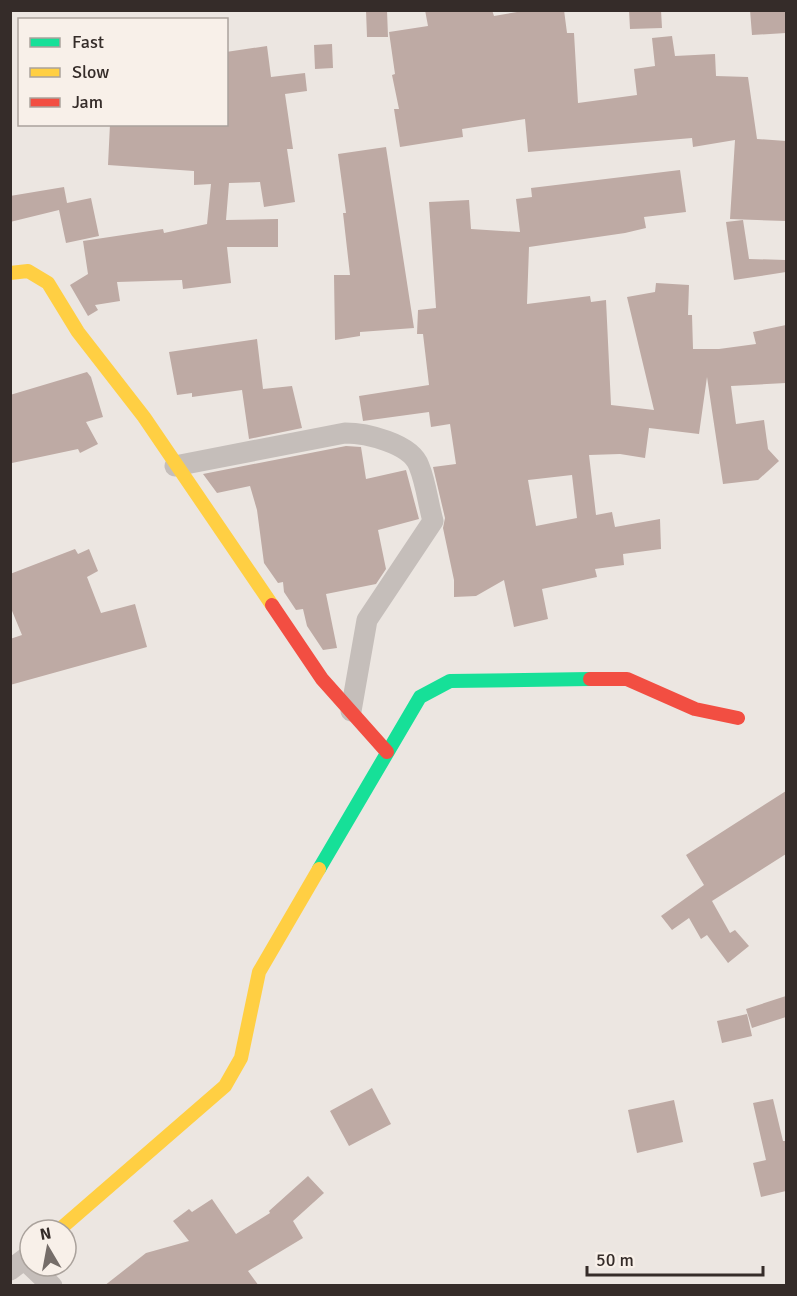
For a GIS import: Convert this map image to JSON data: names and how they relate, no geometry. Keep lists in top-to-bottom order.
{
  "legend": ["Fast", "Slow", "Jam"],
  "scale_bar": "50 m",
  "north": "top"
}
